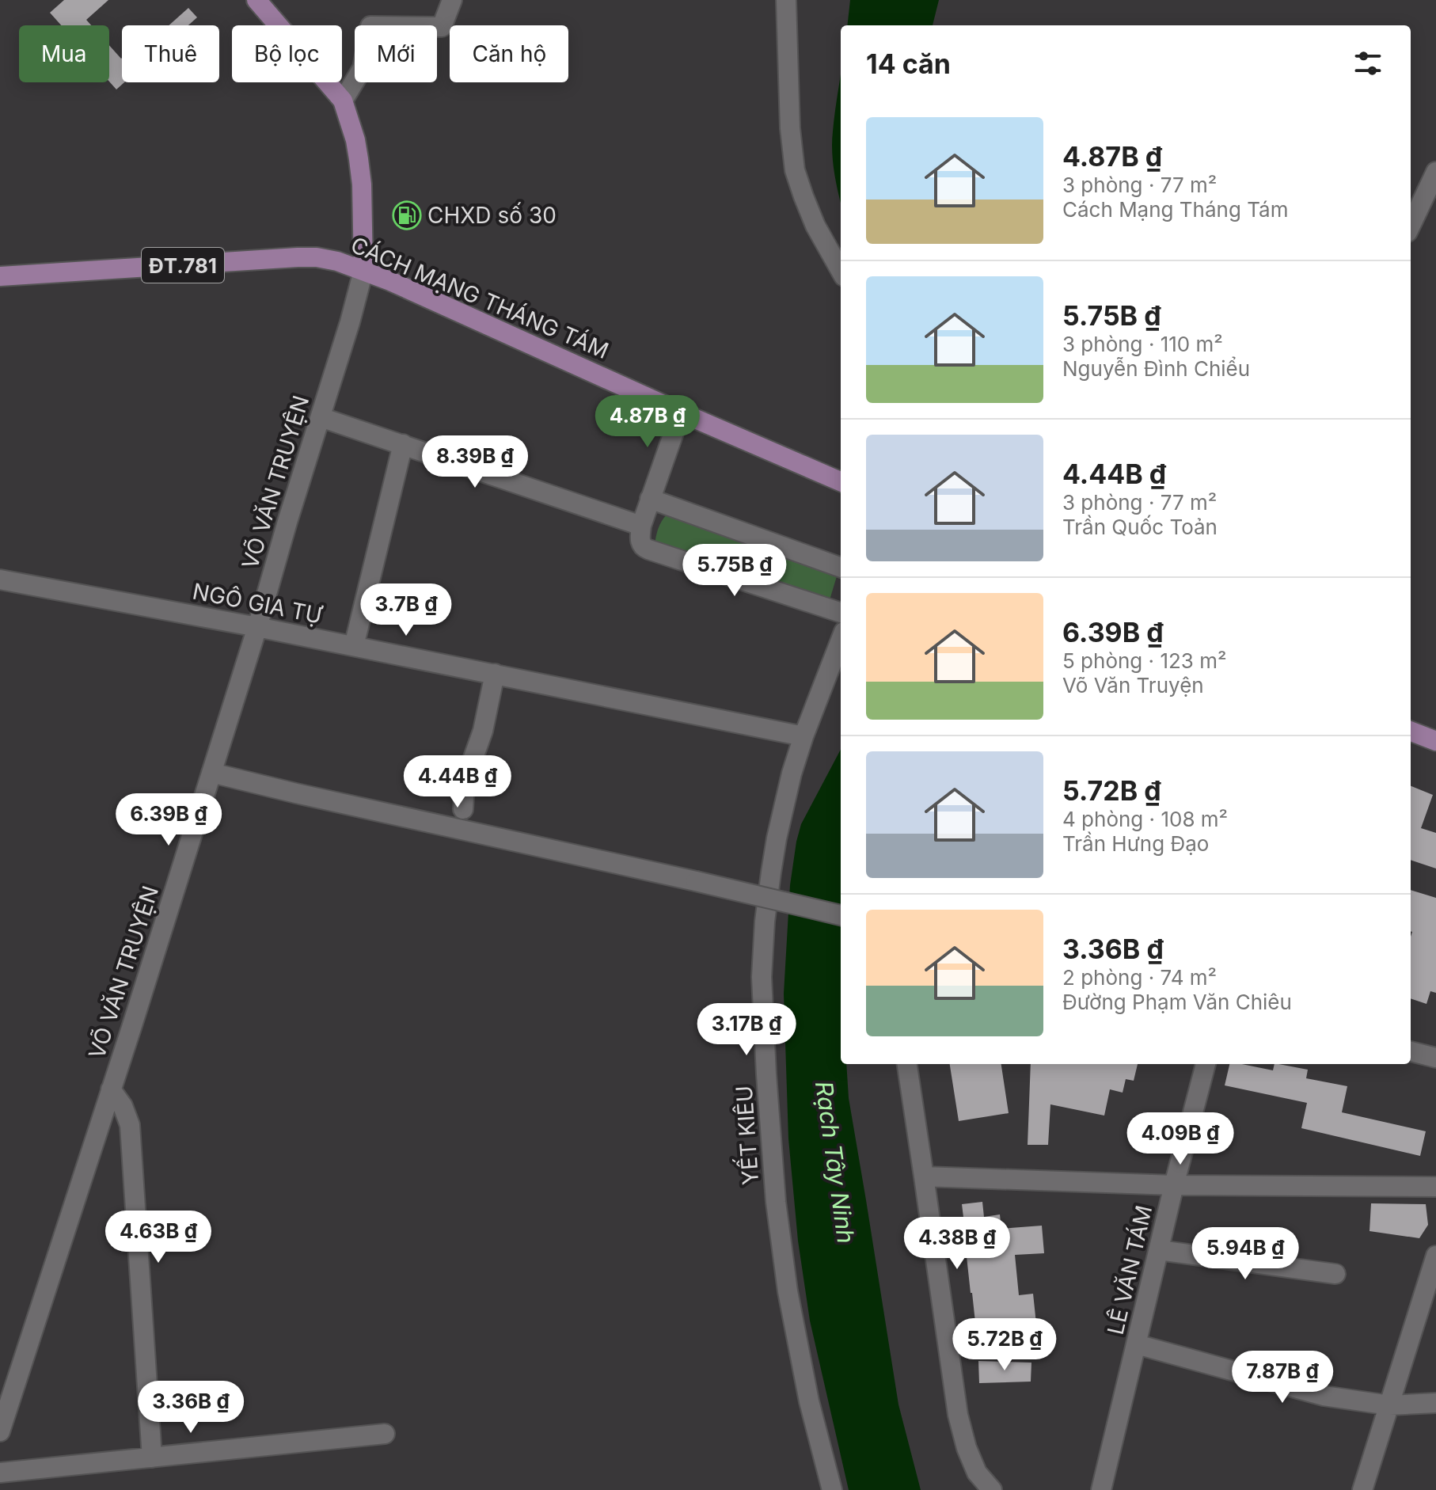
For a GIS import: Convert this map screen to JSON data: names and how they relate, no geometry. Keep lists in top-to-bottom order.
{
  "streets": {
    "main road": ["ĐT.781", "CÁCH MẠNG THÁNG TÁM"],
    "street": [
      "VÕ VĂN TRUYỆN",
      "NGÔ GIA TỰ",
      "YẾT KIÊU",
      "LÊ VĂN TÁM"
    ]
  },
  "crossings": [
    ["CÁCH MẠNG THÁNG TÁM", "VÕ VĂN TRUYỆN"],
    ["VÕ VĂN TRUYỆN", "NGÔ GIA TỰ"],
    ["NGÔ GIA TỰ", "YẾT KIÊU"]
  ],
  "water": ["Rạch Tây Ninh"],
  "places": {
    "fuel station": ["CHXD số 30"]
  },
  "page": {
    "chip": [
      "Mua",
      "Thuê",
      "Bộ lọc",
      "Mới",
      "Căn hộ"
    ],
    "heading": "14 căn",
    "list": [
      {
        "name": "4.87B ₫",
        "note": "3 phòng · 77 m² · Cách Mạng Tháng Tám"
      },
      {
        "name": "5.75B ₫",
        "note": "3 phòng · 110 m² · Nguyễn Đình Chiểu"
      },
      {
        "name": "4.44B ₫",
        "note": "3 phòng · 77 m² · Trần Quốc Toản"
      },
      {
        "name": "6.39B ₫",
        "note": "5 phòng · 123 m² · Võ Văn Truyện"
      },
      {
        "name": "5.72B ₫",
        "note": "4 phòng · 108 m² · Trần Hưng Đạo"
      },
      {
        "name": "3.36B ₫",
        "note": "2 phòng · 74 m² · Đường Phạm Văn Chiêu"
      }
    ],
    "price": [
      "4.87B ₫",
      "8.39B ₫",
      "5.75B ₫",
      "3.7B ₫",
      "4.44B ₫",
      "6.39B ₫",
      "3.17B ₫",
      "4.09B ₫",
      "4.63B ₫",
      "4.38B ₫",
      "5.94B ₫",
      "5.72B ₫",
      "7.87B ₫",
      "3.36B ₫"
    ]
  }
}
